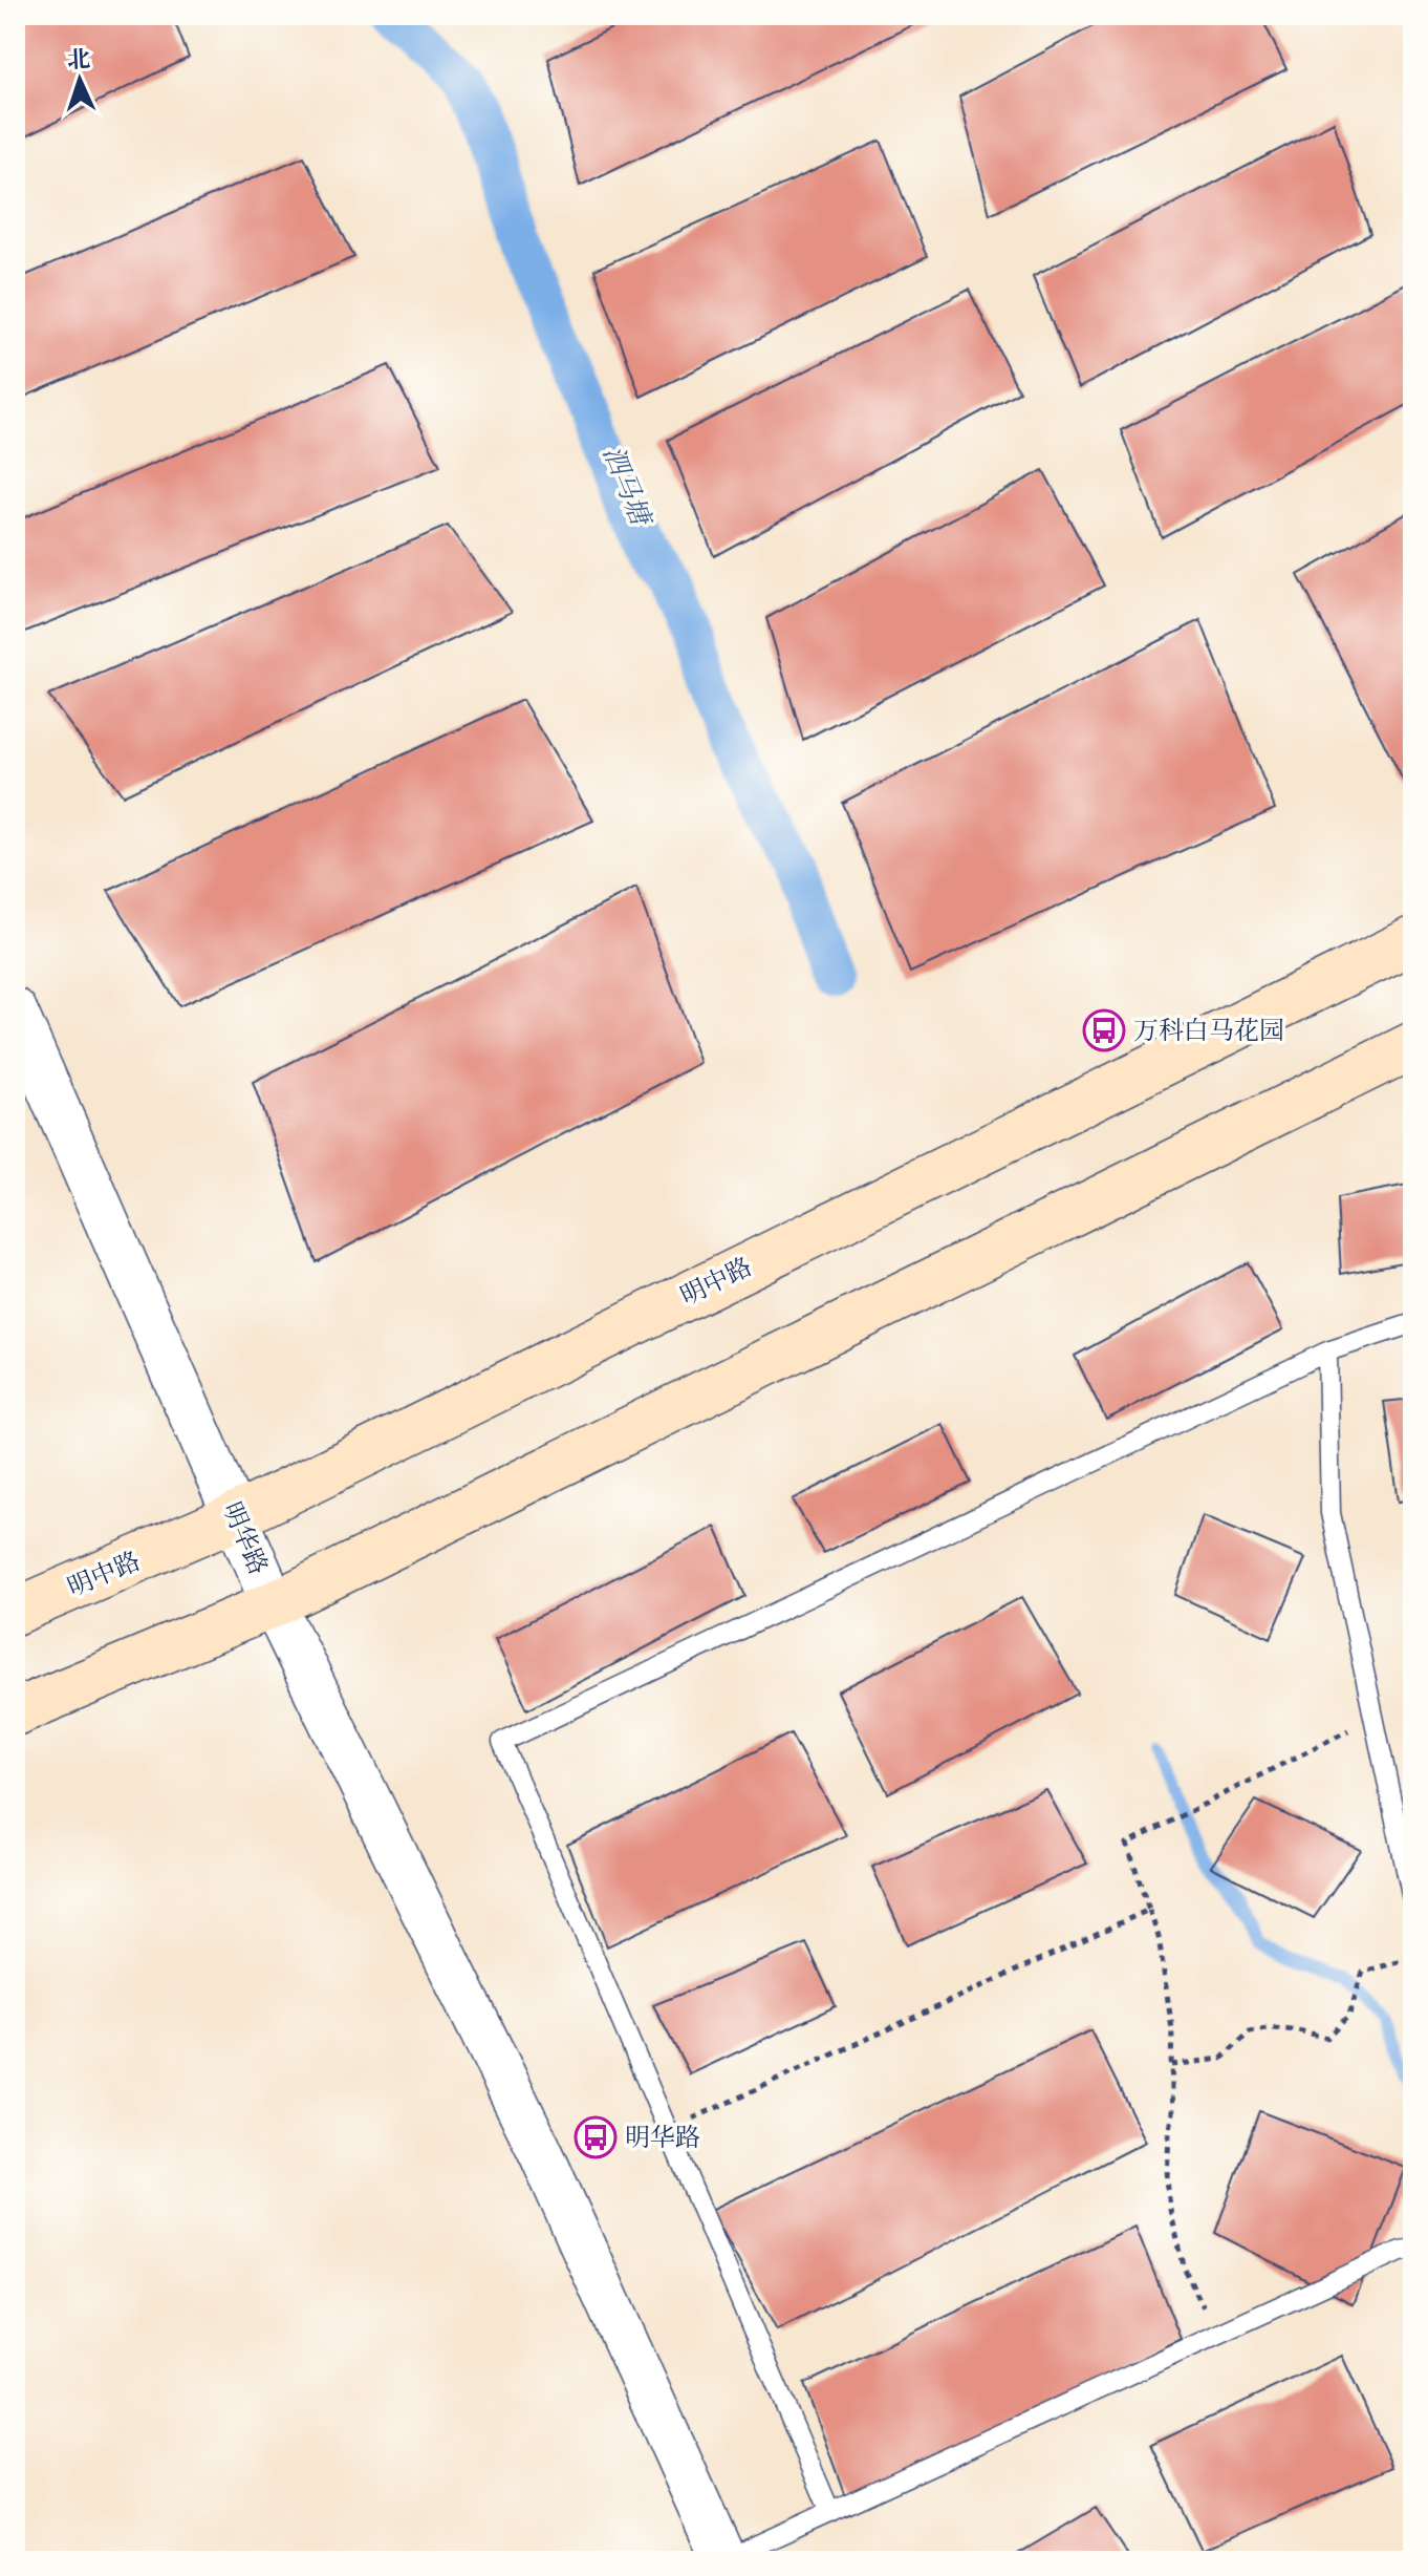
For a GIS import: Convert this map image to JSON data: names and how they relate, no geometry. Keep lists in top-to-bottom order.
{
  "streets": {
    "main road": ["明中路"],
    "street": ["明华路"]
  },
  "crossings": [
    ["明中路", "明华路"]
  ],
  "water": ["泗马塘"],
  "places": {
    "bus stop": ["万科白马花园", "明华路"]
  },
  "north": "top"
}
